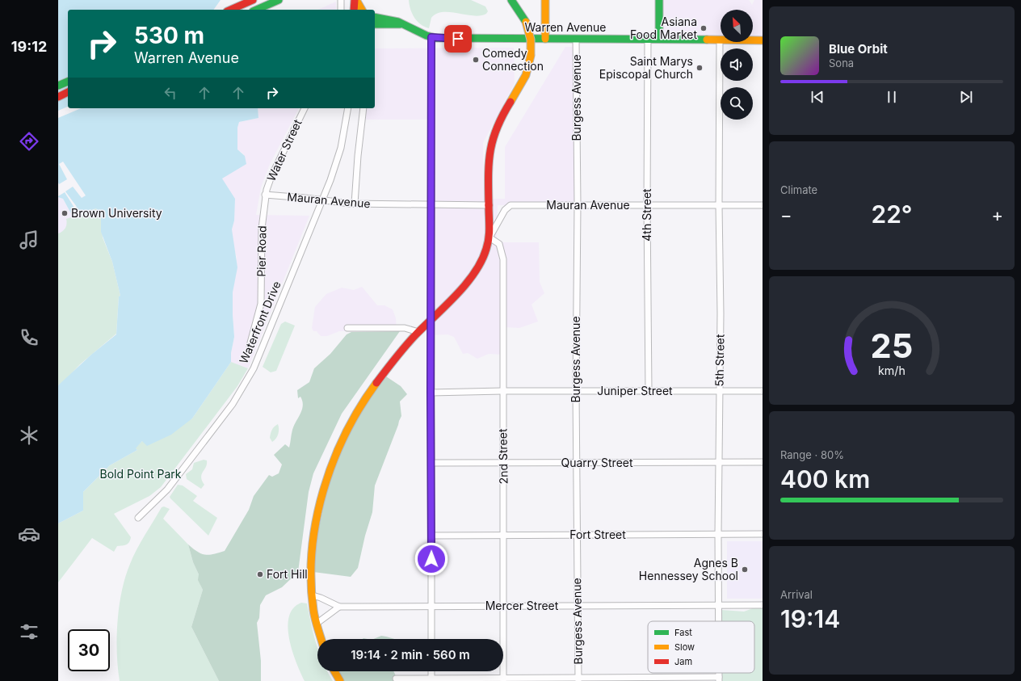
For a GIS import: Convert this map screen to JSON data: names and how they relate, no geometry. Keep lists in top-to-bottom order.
{
  "streets": {
    "main road": ["Warren Avenue"],
    "street": [
      "Burgess Avenue",
      "Water Street",
      "Mauran Avenue",
      "4th Street",
      "Pier Road",
      "Waterfront Drive",
      "5th Street",
      "Juniper Street",
      "2nd Street",
      "Quarry Street",
      "Fort Street",
      "Mercer Street"
    ]
  },
  "crossings": [
    ["Warren Avenue", "Burgess Avenue"],
    ["Warren Avenue", "4th Street"],
    ["Warren Avenue", "5th Street"],
    ["Burgess Avenue", "Mauran Avenue"],
    ["Burgess Avenue", "Juniper Street"],
    ["Burgess Avenue", "Quarry Street"],
    ["Burgess Avenue", "Fort Street"],
    ["Burgess Avenue", "Mercer Street"],
    ["Water Street", "Mauran Avenue"],
    ["Water Street", "Pier Road"],
    ["Mauran Avenue", "4th Street"],
    ["Mauran Avenue", "Pier Road"],
    ["Mauran Avenue", "Waterfront Drive"],
    ["Mauran Avenue", "5th Street"],
    ["Mauran Avenue", "2nd Street"],
    ["4th Street", "Juniper Street"],
    ["5th Street", "Juniper Street"],
    ["5th Street", "Quarry Street"],
    ["5th Street", "Fort Street"],
    ["5th Street", "Mercer Street"],
    ["Juniper Street", "2nd Street"],
    ["2nd Street", "Quarry Street"],
    ["2nd Street", "Fort Street"],
    ["2nd Street", "Mercer Street"]
  ],
  "parks": ["Bold Point Park"],
  "places": [
    "Asiana Food Market",
    "Comedy Connection",
    "Saint Marys Episcopal Church",
    "Brown University",
    "Agnes B Hennessey School",
    "Fort Hill"
  ],
  "legend": ["Fast", "Slow", "Jam"],
  "north": "top left",
  "page": {
    "tabs": "19:12",
    "turn": ["530 m", "Warren Avenue"],
    "song": ["Blue Orbit", "Sona"],
    "tile": [
      "Climate",
      ["Range · 80%", "400 km"],
      ["Arrival", "19:14"]
    ],
    "heat": ["−", "22°", "+"],
    "limit": "30",
    "trip": "19:14 · 2 min · 560 m",
    "gauge": ["25", "km/h"]
  }
}
